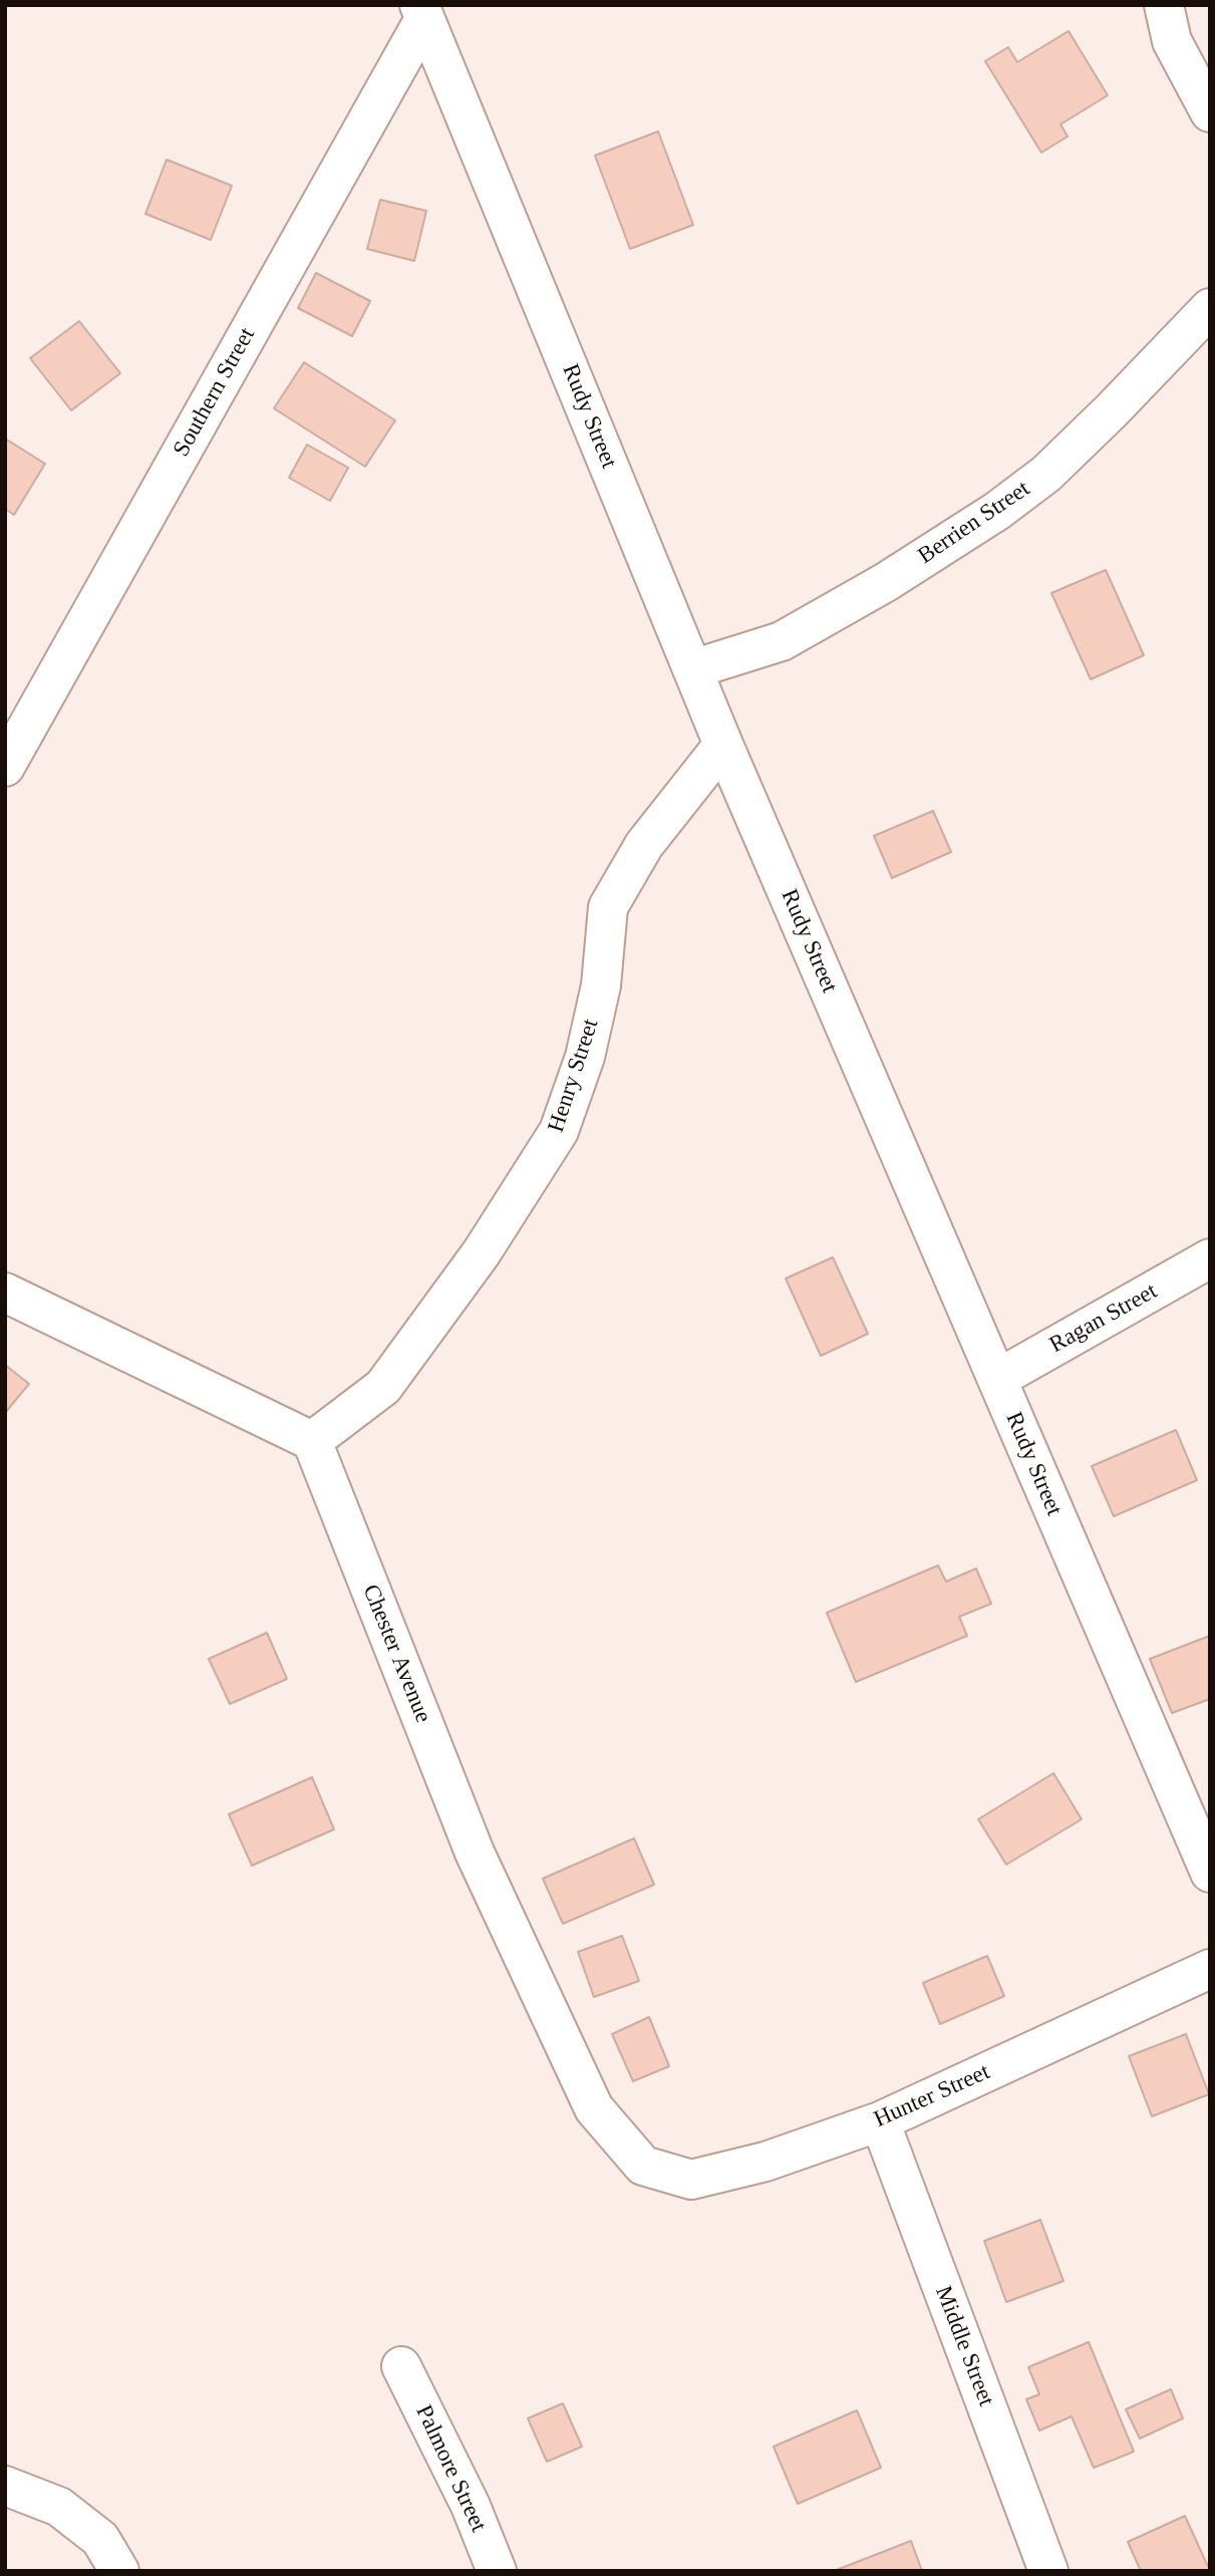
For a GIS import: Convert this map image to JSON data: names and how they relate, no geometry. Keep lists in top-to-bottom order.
{
  "streets": {
    "street": [
      "Southern Street",
      "Rudy Street",
      "Berrien Street",
      "Henry Street",
      "Ragan Street",
      "Chester Avenue",
      "Hunter Street",
      "Middle Street",
      "Palmore Street"
    ]
  },
  "crossings": [
    ["Southern Street", "Rudy Street"],
    ["Rudy Street", "Berrien Street"],
    ["Rudy Street", "Henry Street"],
    ["Rudy Street", "Ragan Street"],
    ["Henry Street", "Chester Avenue"],
    ["Chester Avenue", "Hunter Street"],
    ["Hunter Street", "Middle Street"]
  ]
}
